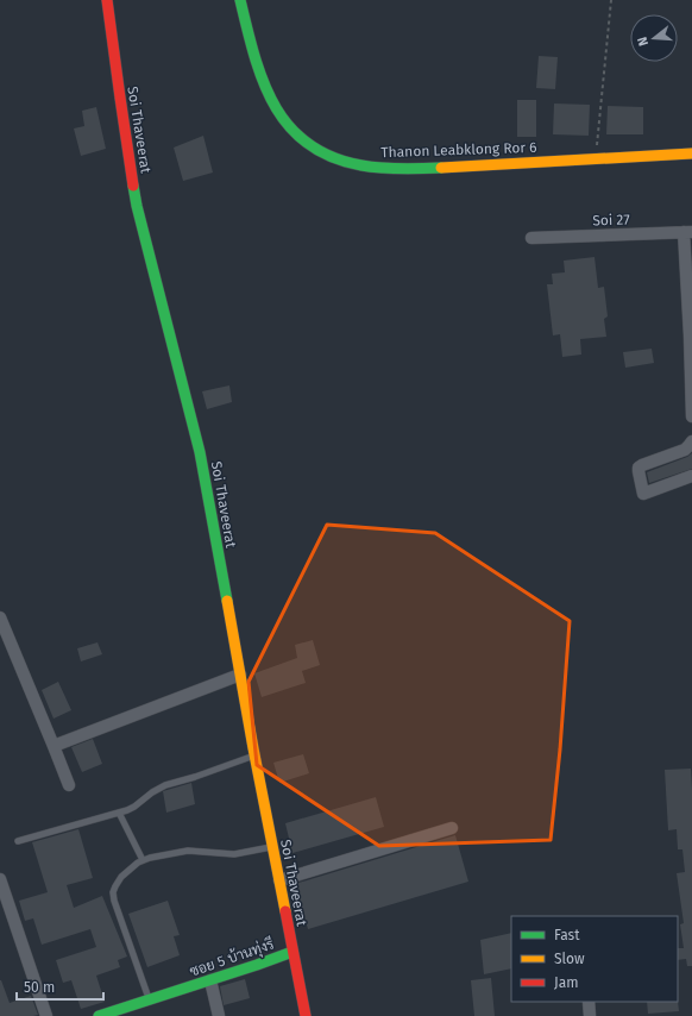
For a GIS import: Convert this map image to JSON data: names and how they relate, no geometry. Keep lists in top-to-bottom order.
{
  "streets": {
    "street": [
      "Soi Thaveerat",
      "Thanon Leabklong Ror 6",
      "Soi 27",
      "ซอย 5 บ้านทุ่งรี"
    ]
  },
  "crossings": [
    ["Soi Thaveerat", "ซอย 5 บ้านทุ่งรี"]
  ],
  "legend": ["Fast", "Slow", "Jam"],
  "scale_bar": "50 m",
  "north": "left"
}
